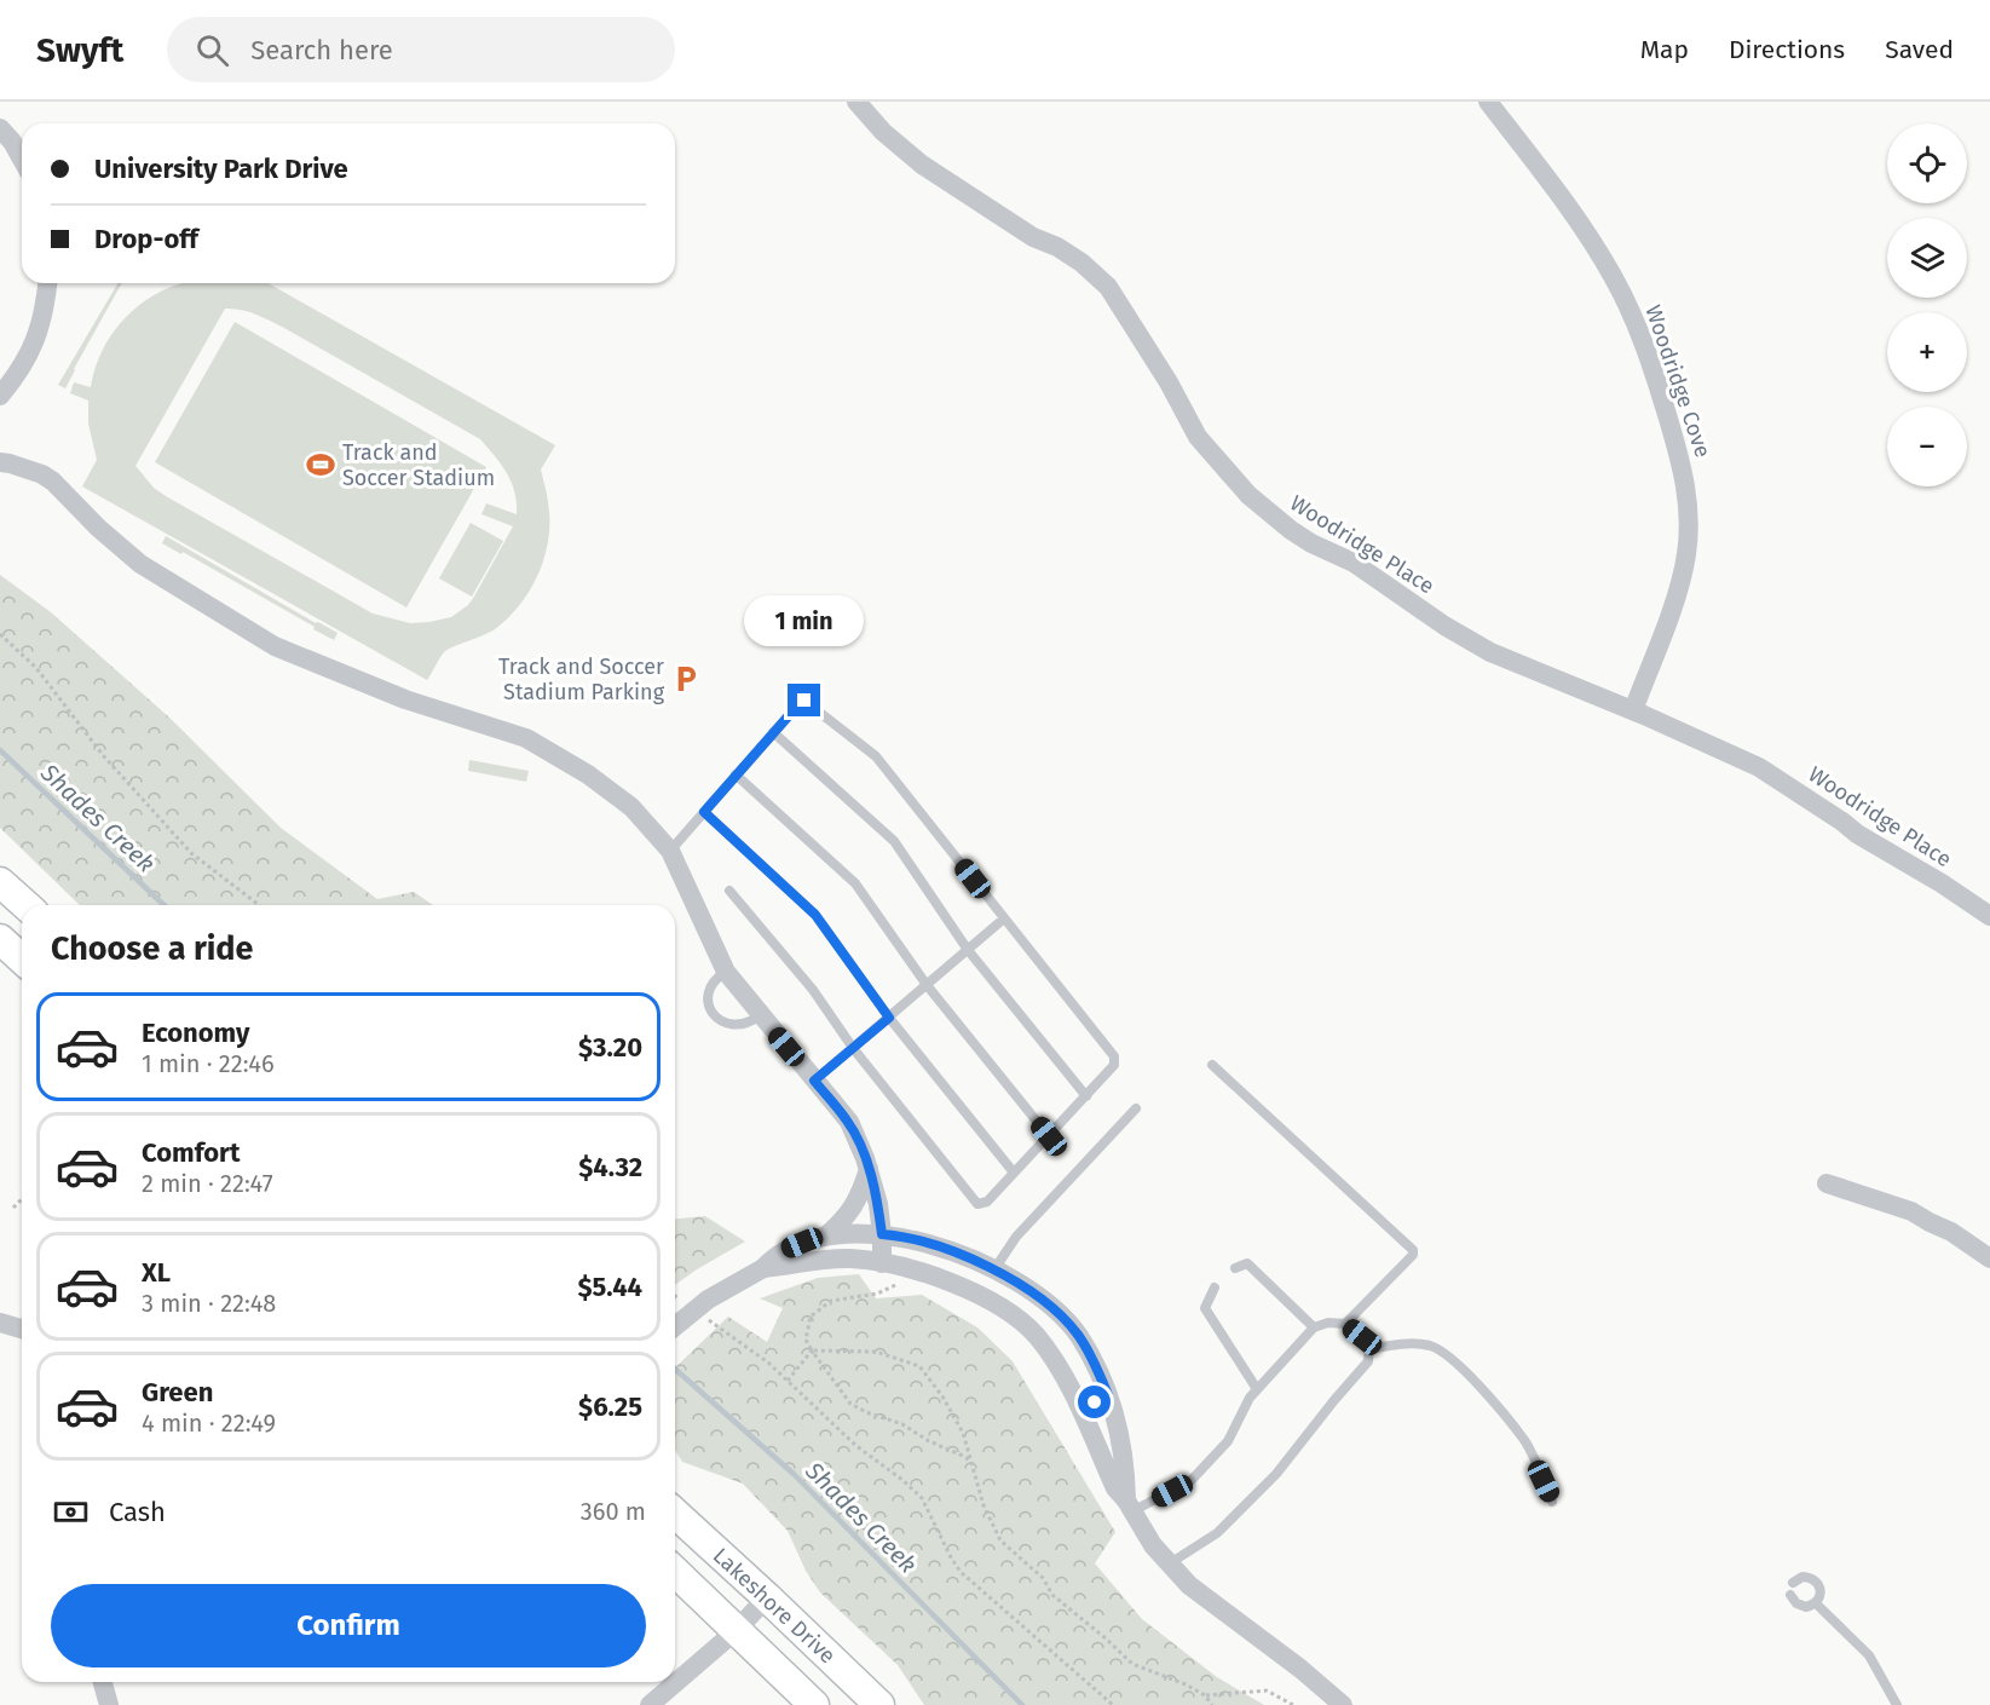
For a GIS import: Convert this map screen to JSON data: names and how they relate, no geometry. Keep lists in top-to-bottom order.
{
  "streets": {
    "main road": ["Lakeshore Drive"],
    "street": ["Woodridge Cove", "Woodridge Place"]
  },
  "crossings": [
    ["Woodridge Cove", "Woodridge Place"]
  ],
  "water": ["Shades Creek"],
  "places": {
    "sports": ["Track and Soccer Stadium"],
    "parking": ["Track and Soccer Stadium Parking"]
  },
  "page": {
    "header": "Swyft",
    "search": "Search here",
    "nav": ["Map", "Directions", "Saved"],
    "map_buttons": ["+", "−"],
    "banner": ["University Park Drive", "Drop-off"],
    "bubble": "1 min",
    "heading": "Choose a ride",
    "list": [
      {
        "name": "Economy",
        "note": "1 min · 22:46",
        "value": "$3.20"
      },
      {
        "name": "Comfort",
        "note": "2 min · 22:47",
        "value": "$4.32"
      },
      {
        "name": "XL",
        "note": "3 min · 22:48",
        "value": "$5.44"
      },
      {
        "name": "Green",
        "note": "4 min · 22:49",
        "value": "$6.25"
      }
    ],
    "pay": ["Cash", "360 m"],
    "buttons": "Confirm"
  }
}
